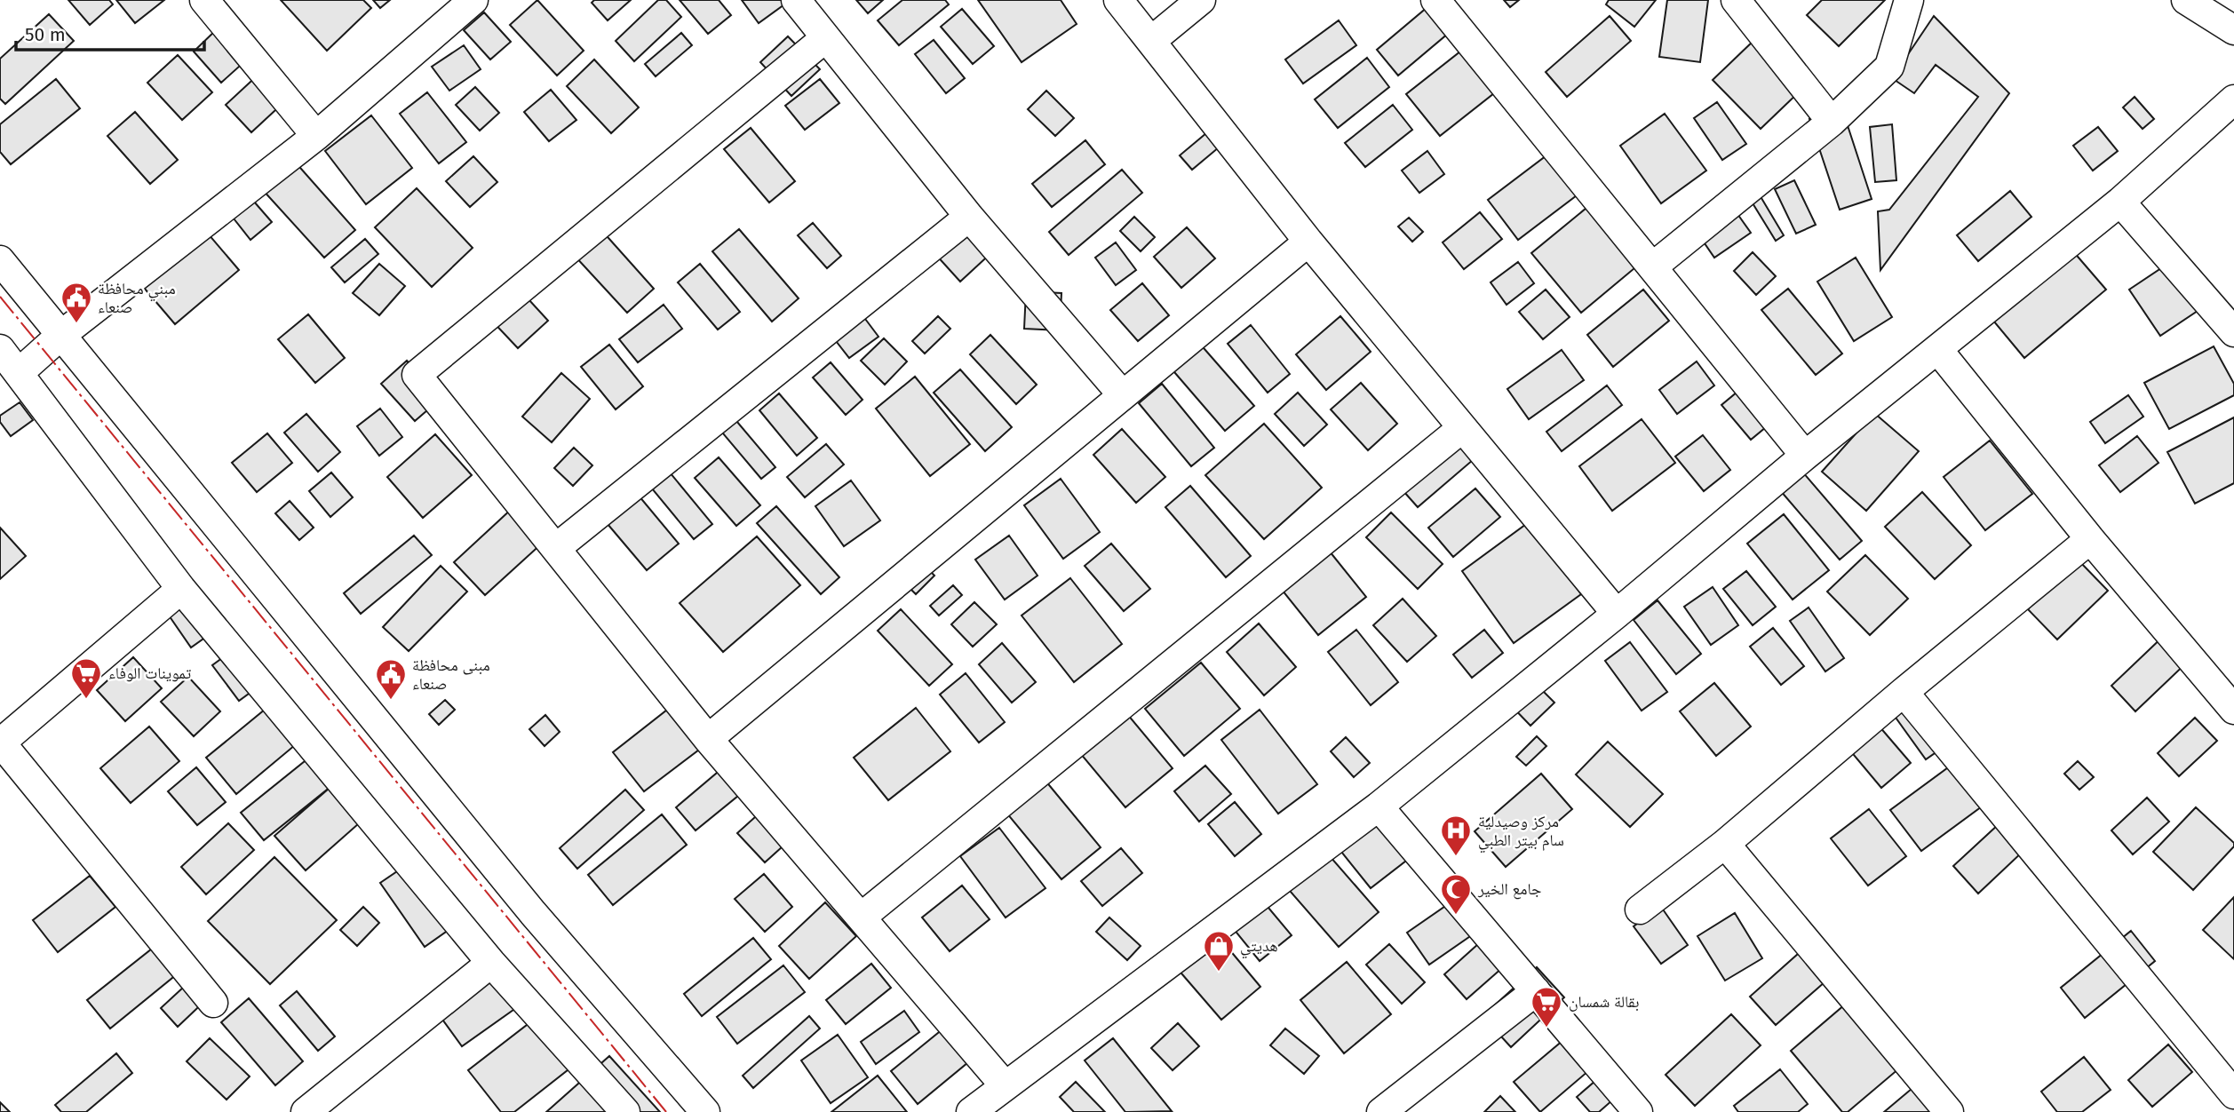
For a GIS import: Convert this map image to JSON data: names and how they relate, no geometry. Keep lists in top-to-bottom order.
{
  "places": {
    "public building": ["مبني محافظة صنعاء", "مبنى محافظة صنعاء"],
    "supermarket": ["تموينات الوفاء", "بقالة شمسان"],
    "hospital": ["مركز وصيدلية سام بيتر الطبي"],
    "mosque": ["جامع الخير"],
    "shop": ["هديتي"]
  },
  "scale_bar": "50 m"
}
